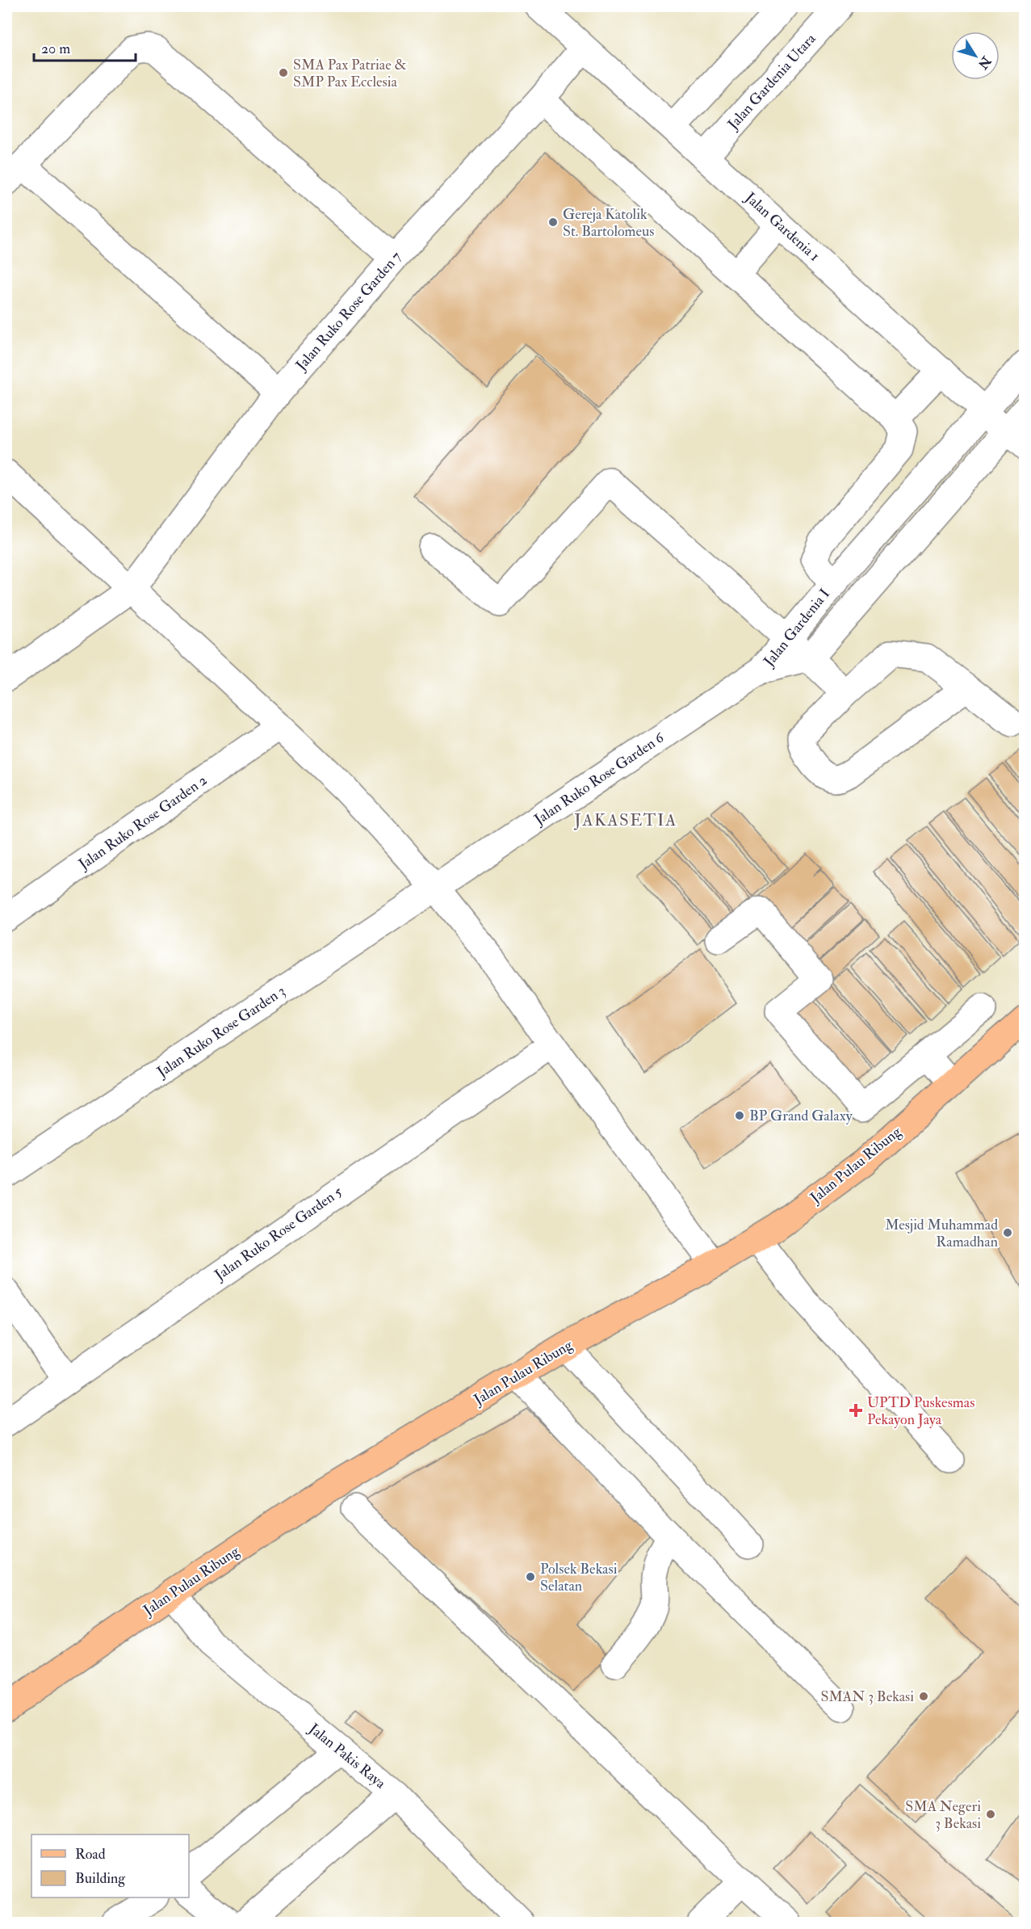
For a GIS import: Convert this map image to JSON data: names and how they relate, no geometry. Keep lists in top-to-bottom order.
{
  "streets": {
    "main road": ["Jalan Pulau Ribung"],
    "street": [
      "Jalan Gardenia Utara",
      "Jalan Gardenia 1",
      "Jalan Ruko Rose Garden 7",
      "Jalan Gardenia I",
      "Jalan Ruko Rose Garden 6",
      "Jalan Ruko Rose Garden 2",
      "Jalan Ruko Rose Garden 3",
      "Jalan Ruko Rose Garden 5",
      "Jalan Pakis Raya"
    ]
  },
  "crossings": [
    ["Jalan Gardenia Utara", "Jalan Gardenia 1"],
    ["Jalan Gardenia 1", "Jalan Ruko Rose Garden 7"],
    ["Jalan Gardenia 1", "Jalan Gardenia I"],
    ["Jalan Gardenia I", "Jalan Ruko Rose Garden 6"],
    ["Jalan Ruko Rose Garden 6", "Jalan Ruko Rose Garden 3"],
    ["Jalan Pulau Ribung", "Jalan Pakis Raya"]
  ],
  "districts": ["JAKASETIA"],
  "places": {
    "other": [
      "SMA Pax Patriae & SMP Pax Ecclesia",
      "Gereja Katolik St. Bartolomeus",
      "BP Grand Galaxy",
      "Mesjid Muhammad Ramadhan",
      "Polsek Bekasi Selatan",
      "SMAN 3 Bekasi",
      "SMA Negeri 3 Bekasi"
    ],
    "health": ["UPTD Puskesmas Pekayon Jaya"]
  },
  "legend": ["Road", "Building"],
  "scale_bar": "20 m",
  "north": "bottom right"
}
